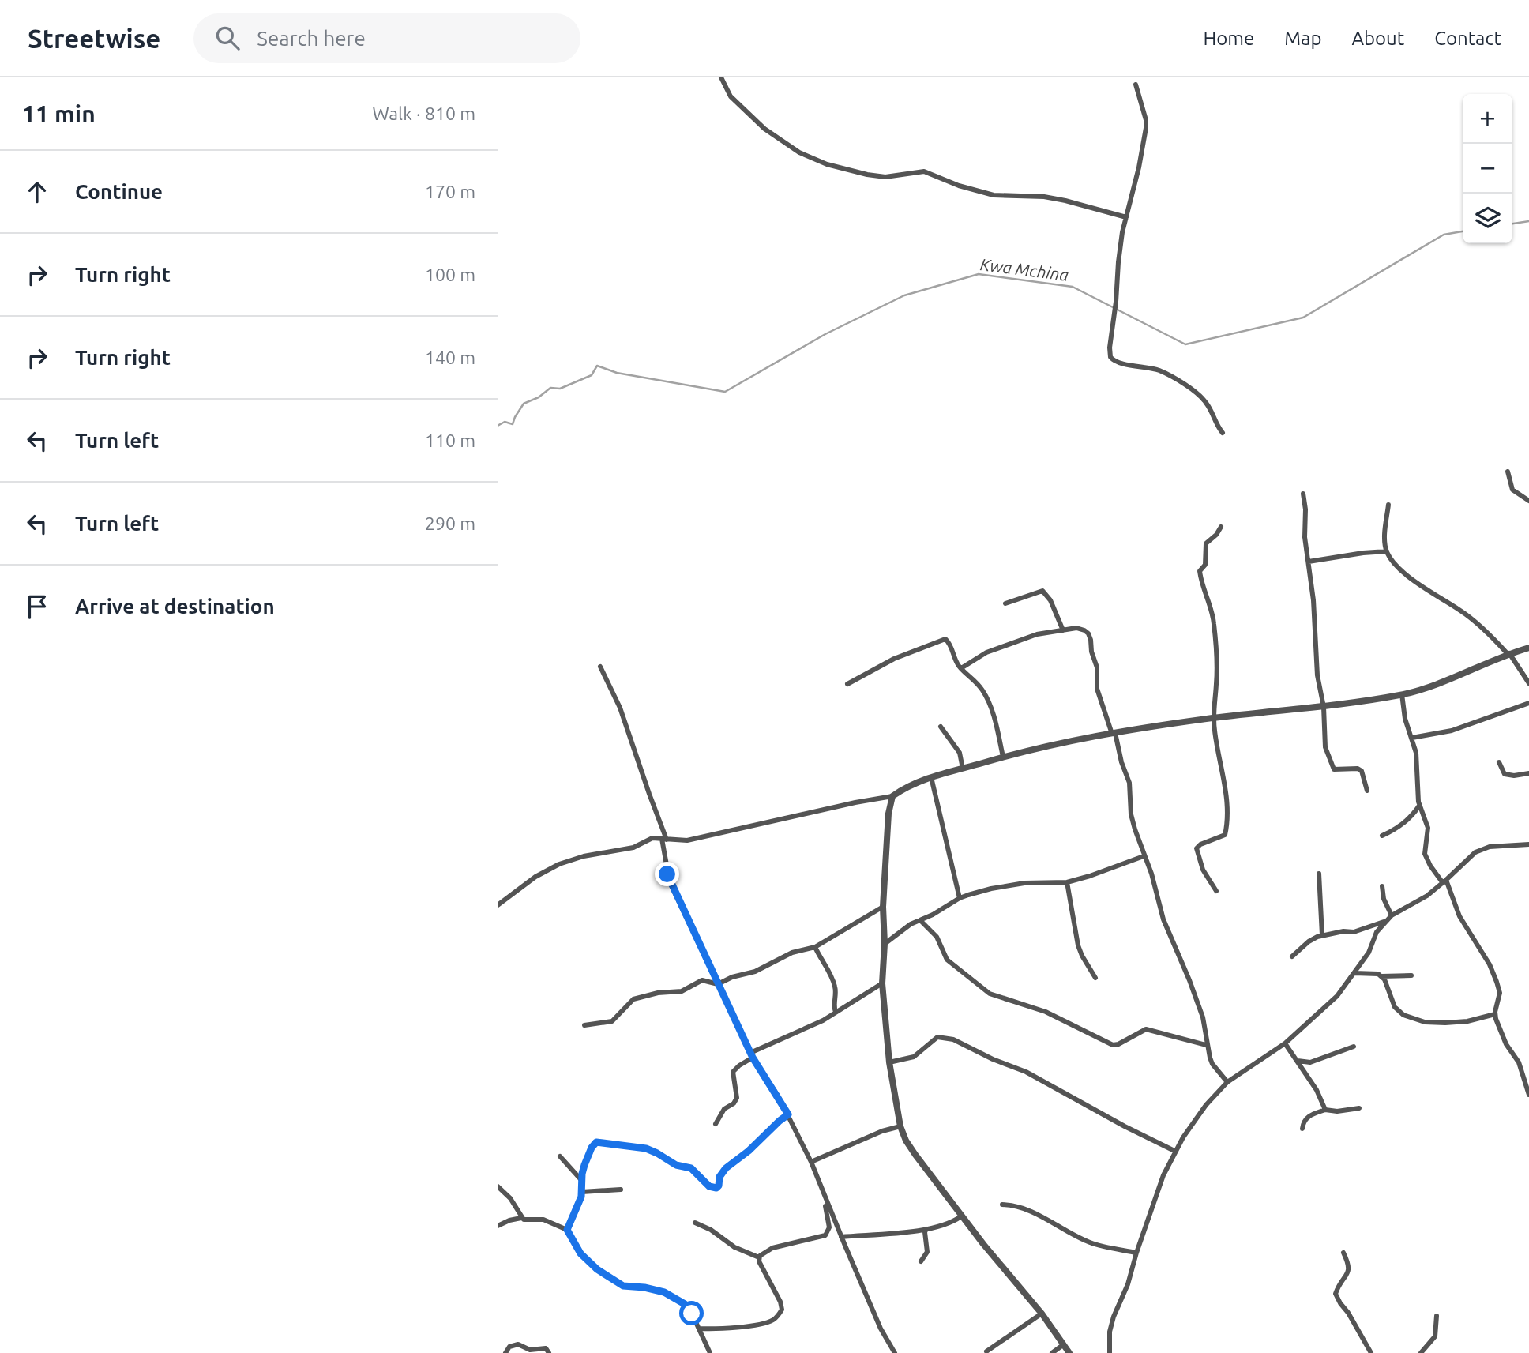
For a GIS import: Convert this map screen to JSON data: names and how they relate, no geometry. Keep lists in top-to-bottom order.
{
  "water": ["Kwa Mchina"],
  "page": {
    "header": "Streetwise",
    "search": "Search here",
    "nav": [
      "Home",
      "Map",
      "About",
      "Contact"
    ],
    "heading": ["11 min", "Walk · 810 m"],
    "map_buttons": ["+", "−"],
    "list": [
      ["Continue", "170 m"],
      ["Turn right", "100 m"],
      ["Turn right", "140 m"],
      ["Turn left", "110 m"],
      ["Turn left", "290 m"],
      "Arrive at destination"
    ]
  }
}
